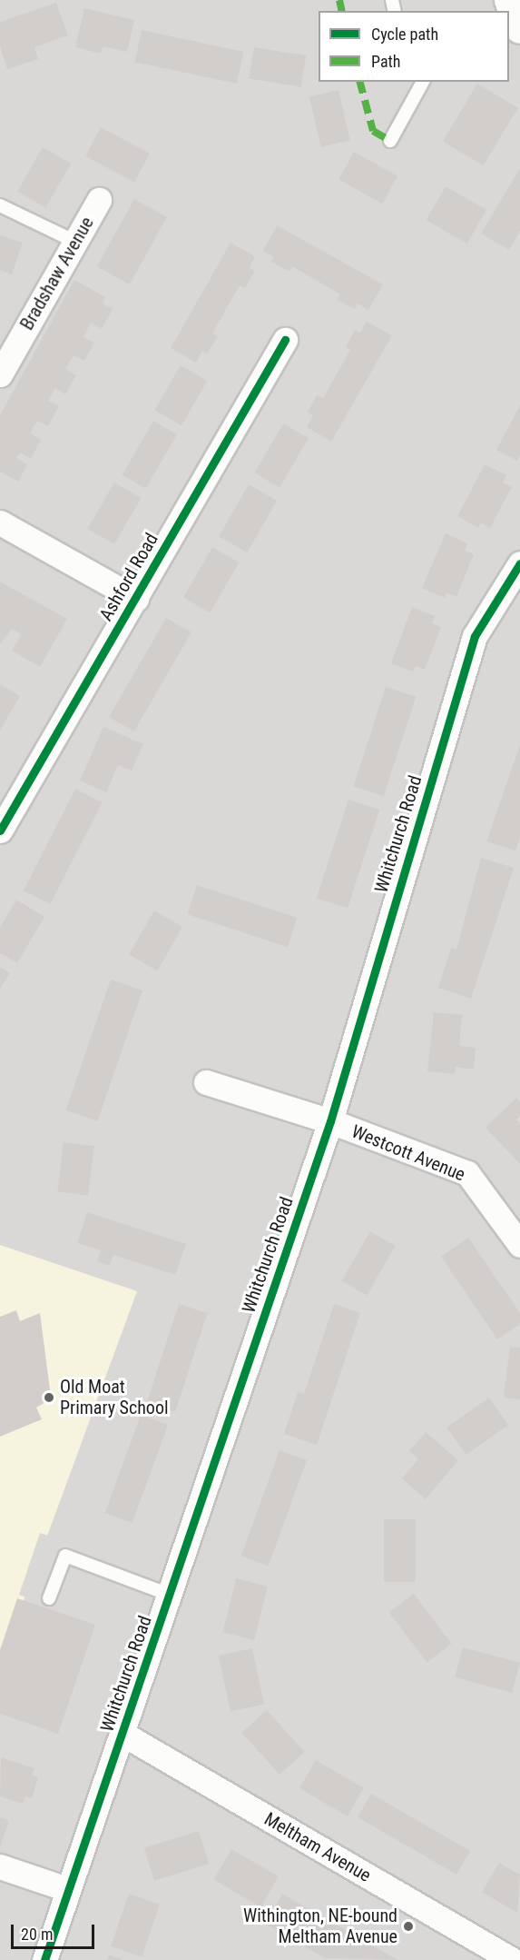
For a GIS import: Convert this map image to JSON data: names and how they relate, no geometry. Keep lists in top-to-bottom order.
{
  "streets": {
    "street": [
      "Bradshaw Avenue",
      "Ashford Road",
      "Whitchurch Road",
      "Westcott Avenue",
      "Meltham Avenue"
    ]
  },
  "crossings": [
    ["Whitchurch Road", "Westcott Avenue"],
    ["Whitchurch Road", "Meltham Avenue"]
  ],
  "places": ["Old Moat Primary School", "Withington, NE-bound Meltham Avenue"],
  "legend": ["Cycle path", "Path"],
  "scale_bar": "20 m"
}
